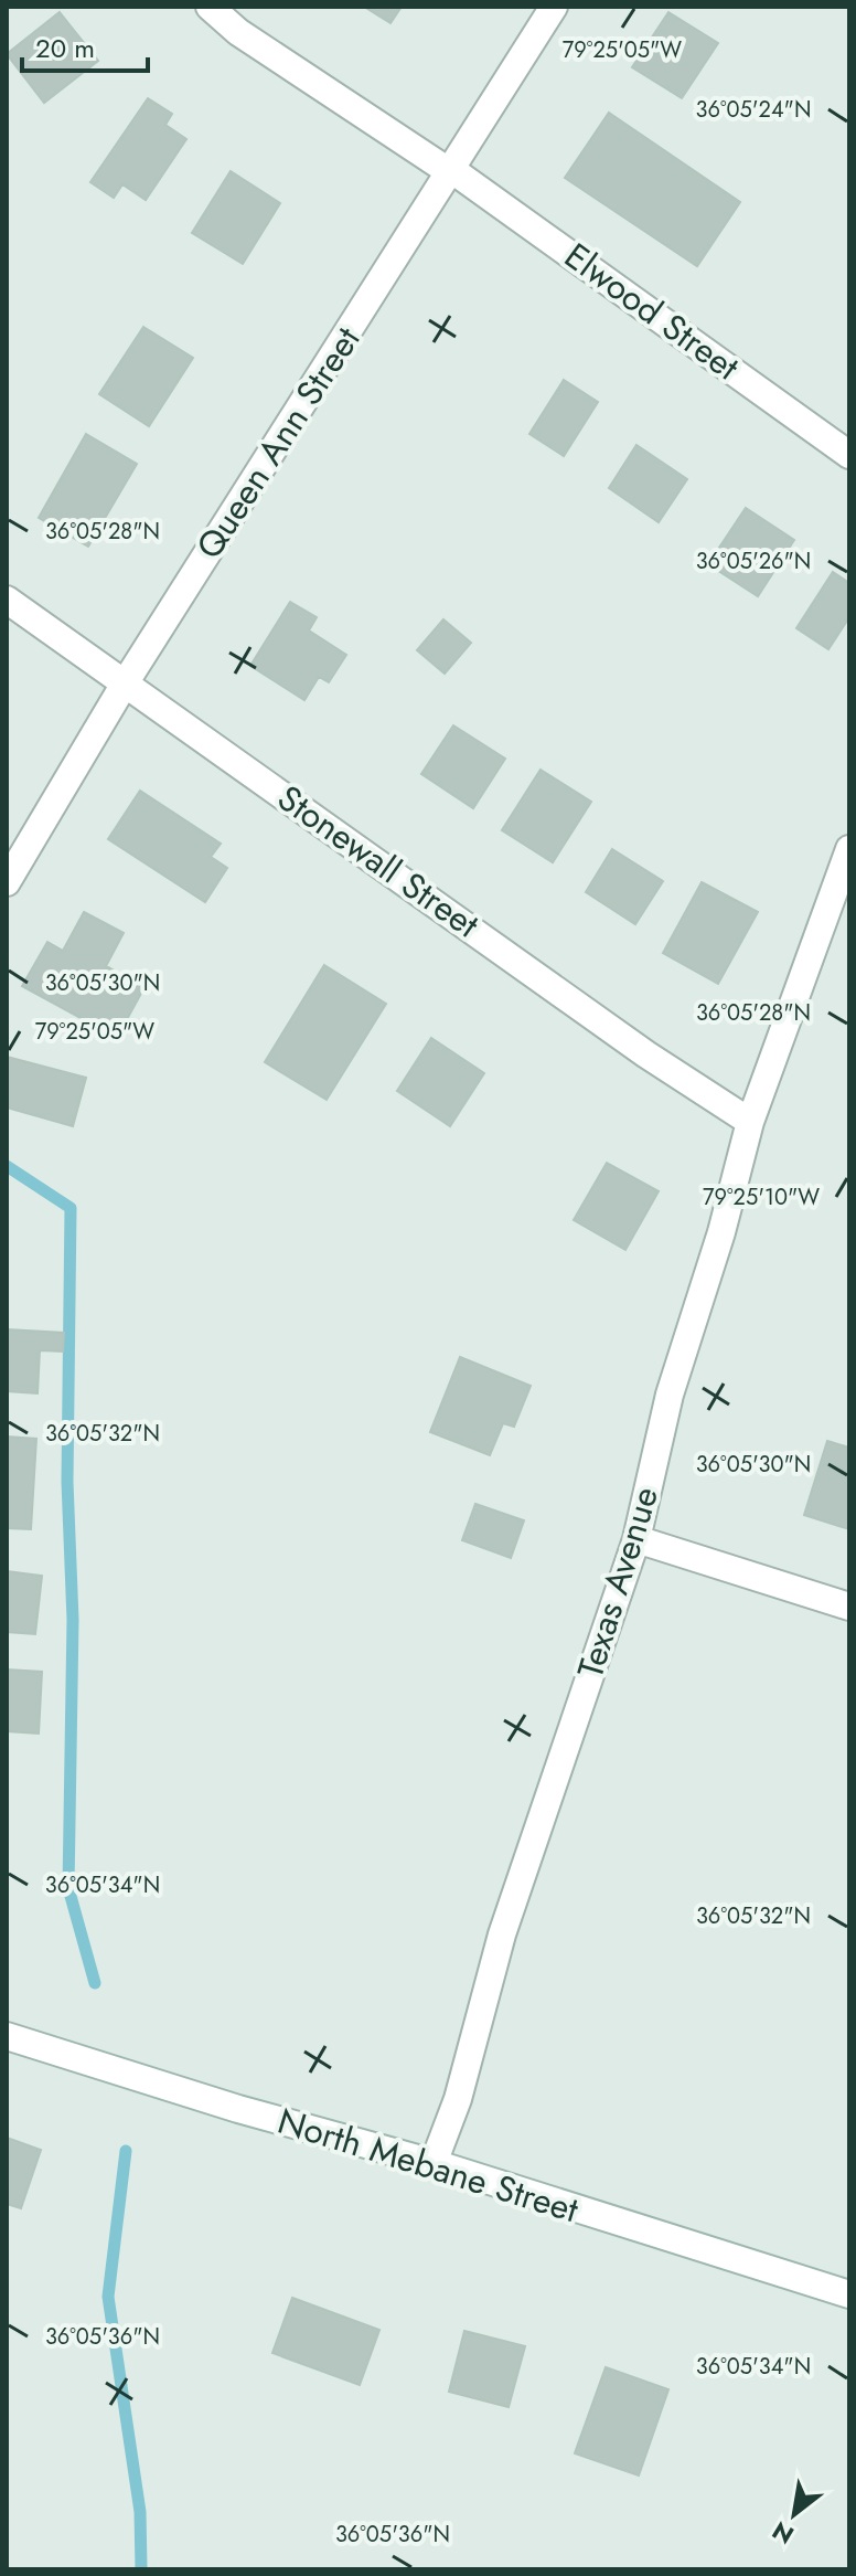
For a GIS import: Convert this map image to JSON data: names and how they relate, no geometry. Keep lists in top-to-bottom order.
{
  "streets": {
    "street": [
      "Elwood Street",
      "Queen Ann Street",
      "Stonewall Street",
      "Texas Avenue",
      "North Mebane Street"
    ]
  },
  "crossings": [
    ["Elwood Street", "Queen Ann Street"],
    ["Queen Ann Street", "Stonewall Street"],
    ["Stonewall Street", "Texas Avenue"],
    ["Texas Avenue", "North Mebane Street"]
  ],
  "scale_bar": "20 m",
  "north": "bottom left",
  "coordinates": [
    "79°25'05\"W",
    "36°05'24\"N",
    "36°05'28\"N",
    "36°05'26\"N",
    "36°05'30\"N",
    "79°25'10\"W",
    "36°05'32\"N",
    "36°05'34\"N",
    "36°05'36\"N"
  ]
}
